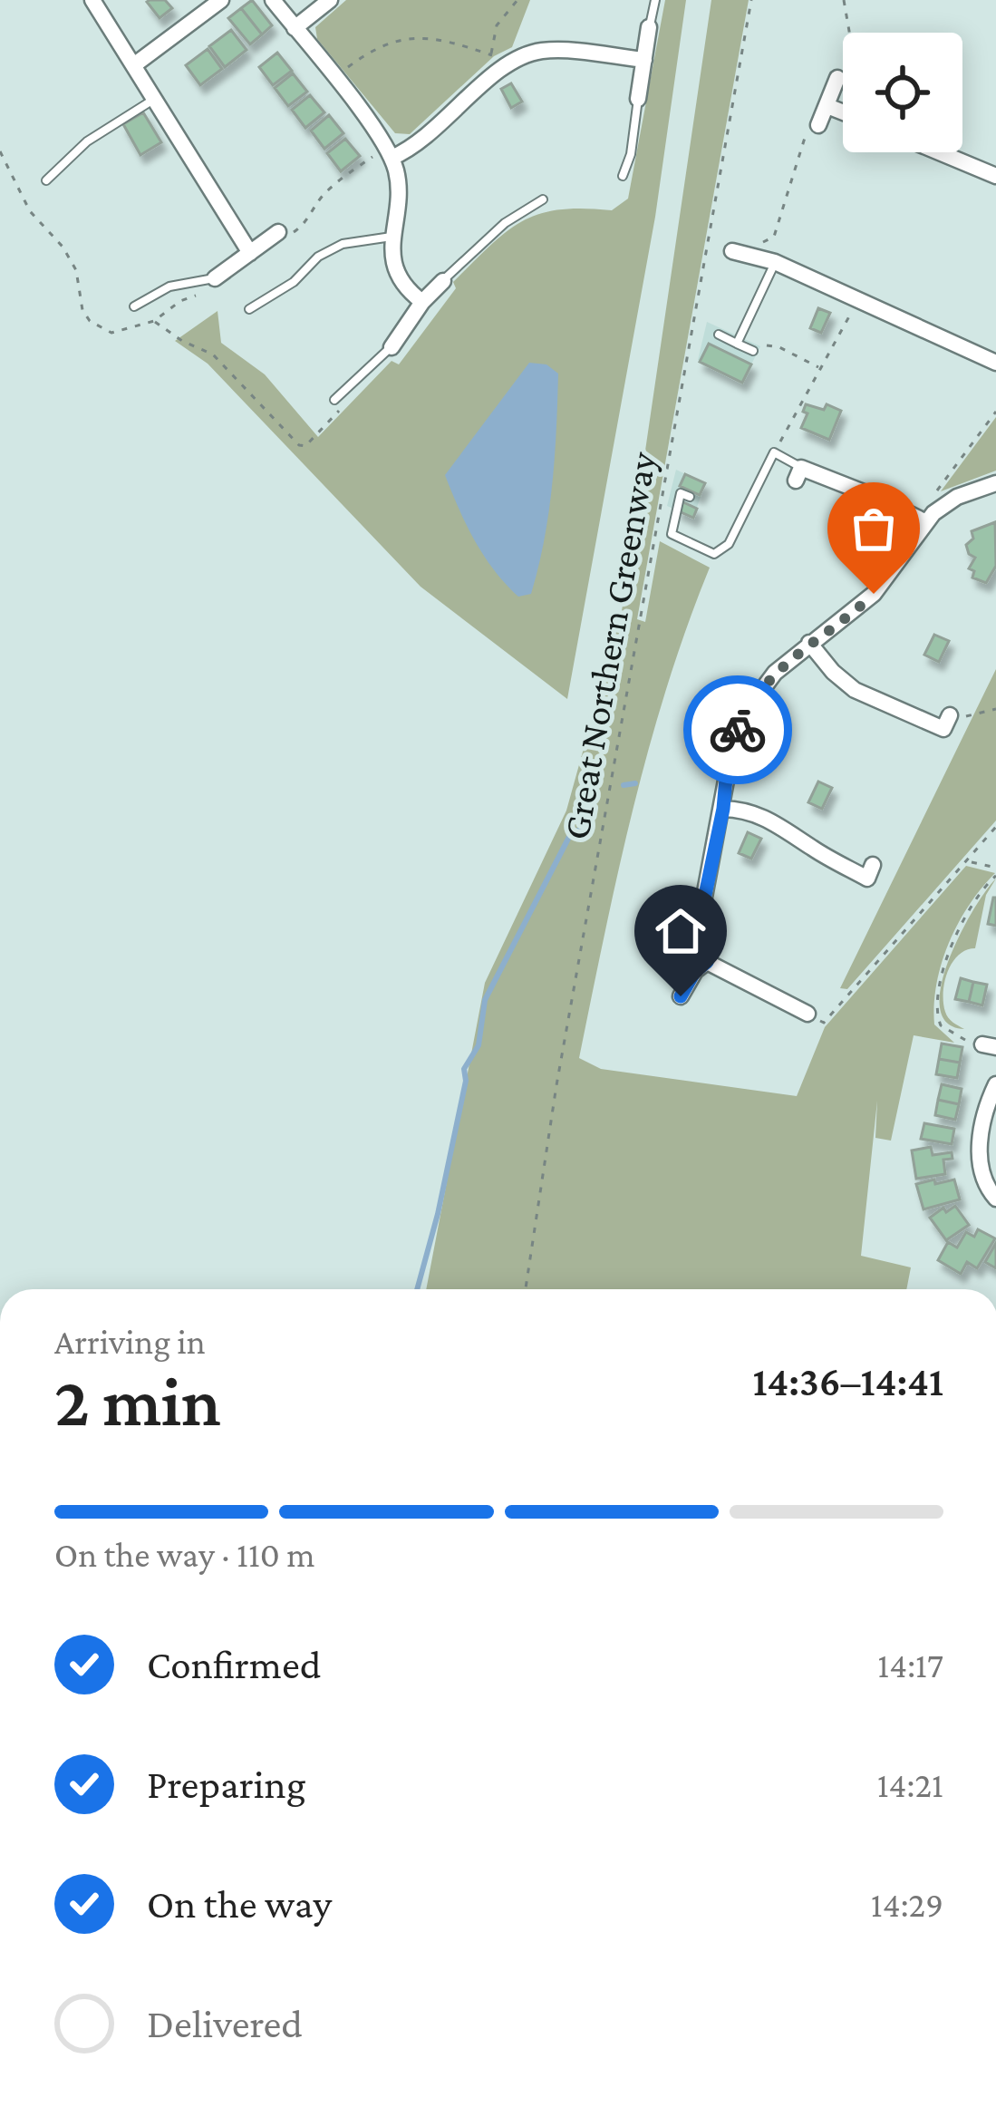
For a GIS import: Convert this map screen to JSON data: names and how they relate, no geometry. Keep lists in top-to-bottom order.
{
  "streets": {
    "path": ["Great Northern Greenway"]
  },
  "page": {
    "heading": ["2 min", "Arriving in", "14:36–14:41"],
    "bar": "On the way · 110 m",
    "list": [
      ["Confirmed", "14:17"],
      ["Preparing", "14:21"],
      ["On the way", "14:29"],
      "Delivered"
    ]
  }
}
